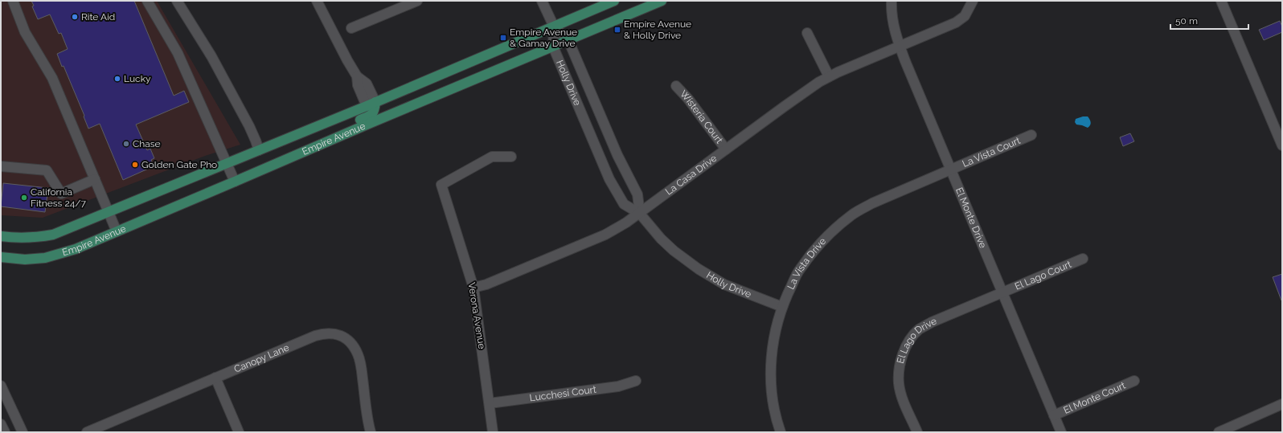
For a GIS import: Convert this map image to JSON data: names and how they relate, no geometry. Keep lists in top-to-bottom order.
{
  "streets": {
    "main road": ["Empire Avenue"],
    "street": [
      "Holly Drive",
      "Wisteria Court",
      "La Vista Court",
      "La Casa Drive",
      "El Monte Drive",
      "La Vista Drive",
      "El Lago Court",
      "Verona Avenue",
      "El Lago Drive",
      "Canopy Lane",
      "Lucchesi Court",
      "El Monte Court"
    ]
  },
  "crossings": [
    ["Holly Drive", "Empire Avenue"],
    ["Holly Drive", "La Casa Drive"],
    ["Holly Drive", "La Vista Drive"],
    ["Wisteria Court", "La Casa Drive"],
    ["La Vista Court", "El Monte Drive"],
    ["La Vista Court", "La Vista Drive"],
    ["La Casa Drive", "El Monte Drive"],
    ["La Casa Drive", "Verona Avenue"],
    ["El Monte Drive", "La Vista Drive"],
    ["El Monte Drive", "El Lago Court"],
    ["El Monte Drive", "El Lago Drive"],
    ["El Monte Drive", "El Monte Court"],
    ["El Lago Court", "El Lago Drive"],
    ["Verona Avenue", "Lucchesi Court"]
  ],
  "places": {
    "other": [
      "Rite Aid",
      "Lucky",
      "Chase",
      "Golden Gate Pho",
      "California Fitness 24/7"
    ],
    "transit": ["Empire Avenue & Holly Drive", "Empire Avenue & Gamay Drive"]
  },
  "scale_bar": "50 m"
}
